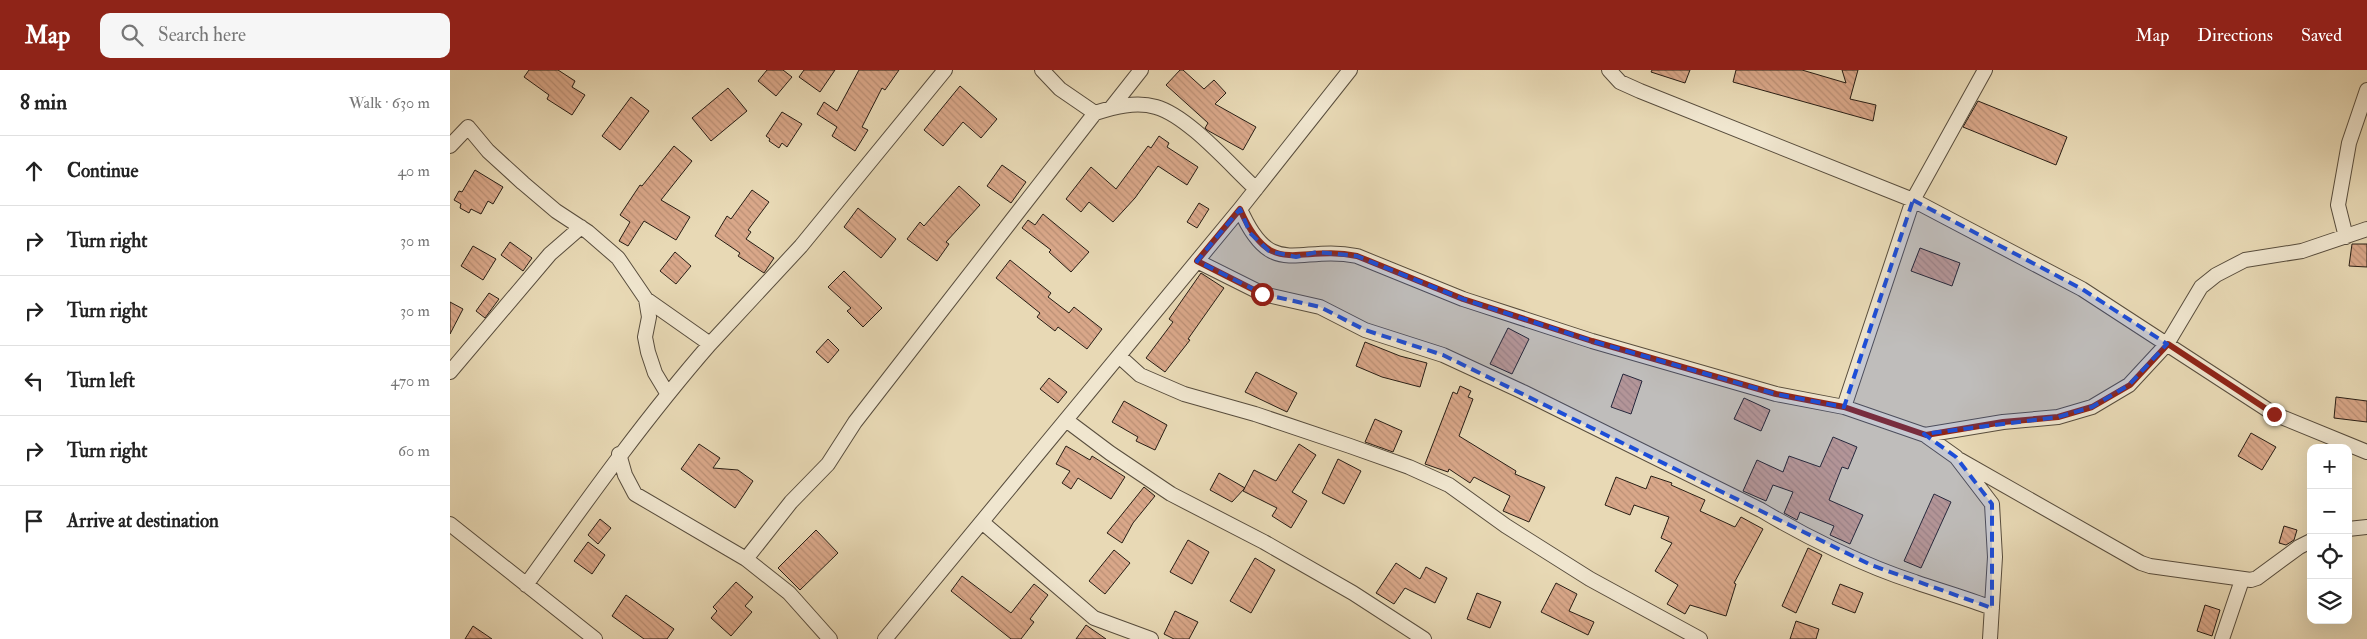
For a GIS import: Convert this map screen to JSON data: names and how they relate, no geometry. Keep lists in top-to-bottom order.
{
  "page": {
    "header": "Map",
    "search": "Search here",
    "nav": ["Map", "Directions", "Saved"],
    "heading": ["8 min", "Walk · 630 m"],
    "list": [
      ["Continue", "40 m"],
      ["Turn right", "30 m"],
      ["Turn right", "30 m"],
      ["Turn left", "470 m"],
      ["Turn right", "60 m"],
      "Arrive at destination"
    ],
    "map_buttons": ["+", "−"]
  }
}
